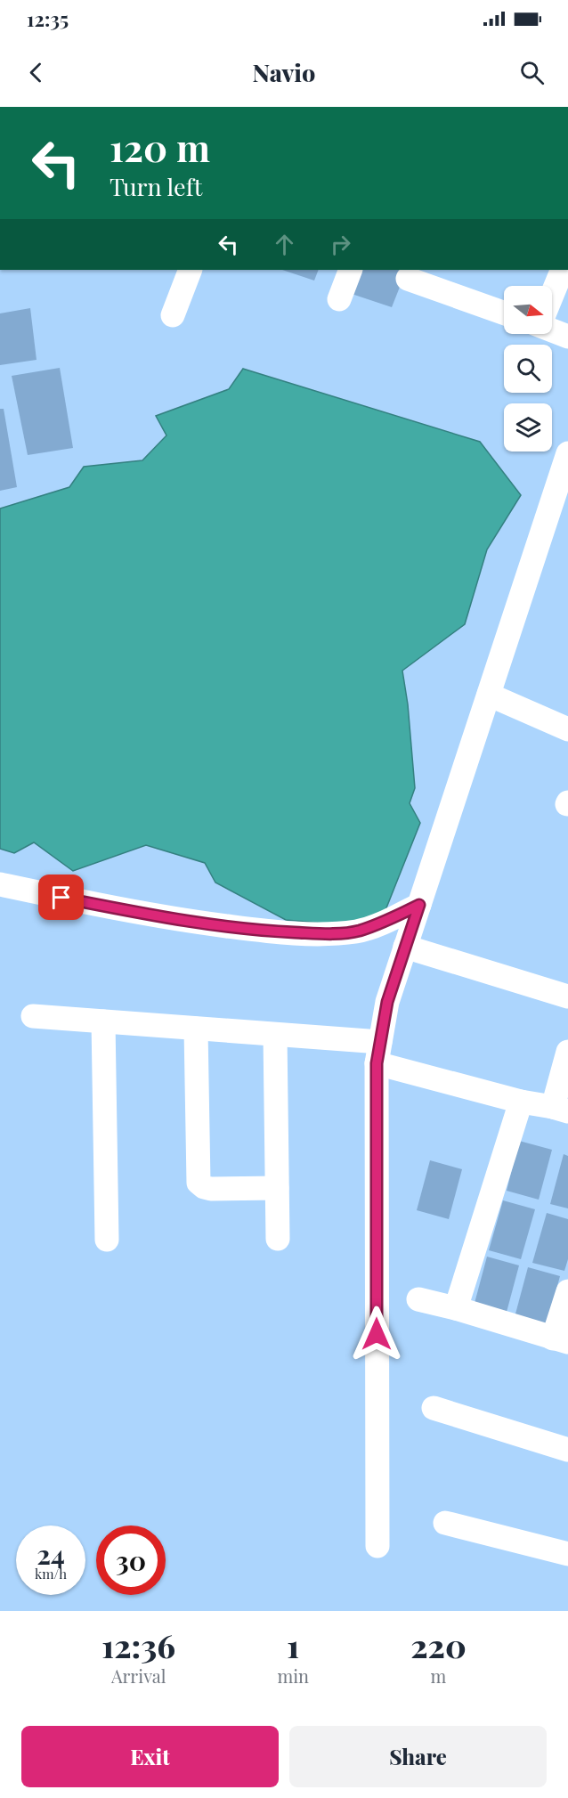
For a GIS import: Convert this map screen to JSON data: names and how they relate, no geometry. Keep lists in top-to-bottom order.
{
  "north": "right",
  "page": {
    "status": "12:35",
    "header": "Navio",
    "turn": ["120 m", "Turn left"],
    "speed": "24 km/h",
    "limit": "30",
    "eta": [
      "12:36",
      "Arrival",
      "1",
      "min",
      "220",
      "m"
    ],
    "buttons": ["Exit", "Share"]
  }
}
